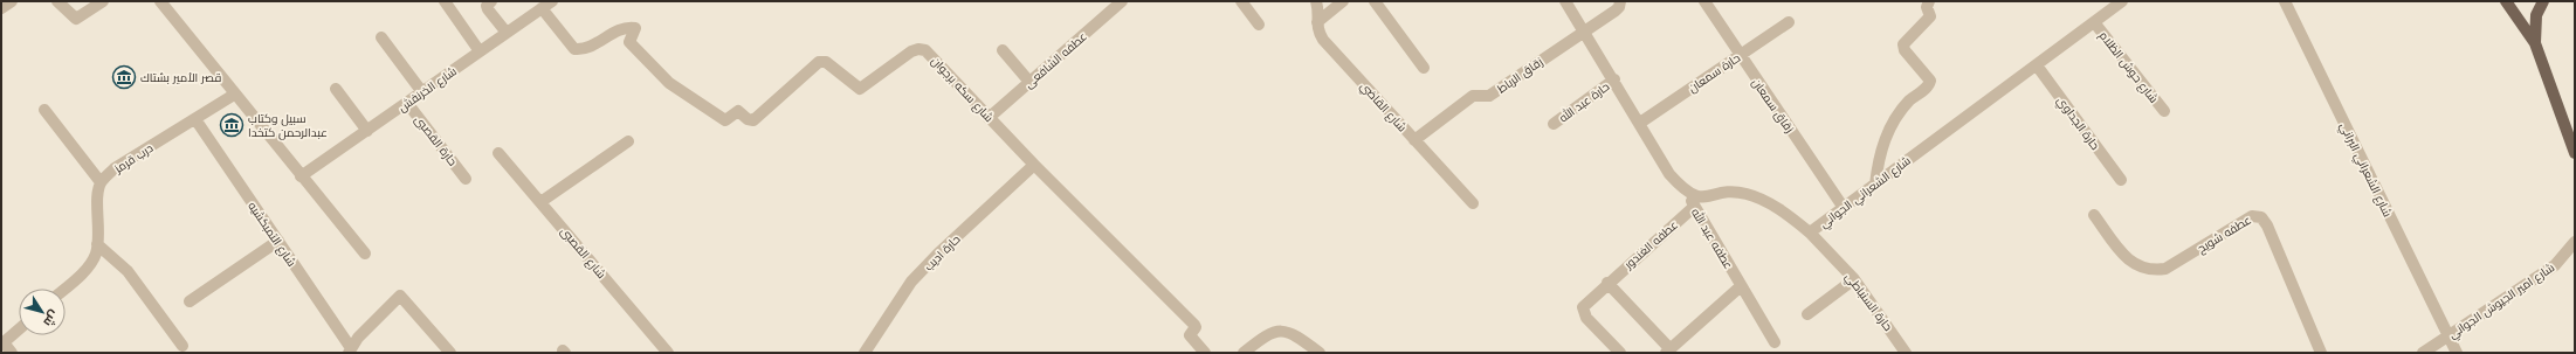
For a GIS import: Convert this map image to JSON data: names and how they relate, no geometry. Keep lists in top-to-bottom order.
{
  "streets": {
    "street": [
      "عطفه الشافعى",
      "شارع حوش الظلام",
      "حارة سمعان",
      "زقاق الرباط",
      "شارع الخرنفش",
      "شارع سكه برجوان",
      "حارة عبد الله",
      "زقاق سمعان",
      "شارع القاضي",
      "حارة الجداوي",
      "حارة القصبى",
      "درب قرمز",
      "شارع الشعراني البراني",
      "شارع الشعراني الجواني",
      "شارع التمبكشيه",
      "عطفه شويح",
      "عطفه عبد الله",
      "عطفه الغندور",
      "شارع القصبى",
      "حارة اديب",
      "شارع امير الجيوش الجواني",
      "حارة السنباطي"
    ]
  },
  "crossings": [
    ["عطفه الشافعى", "شارع سكه برجوان"],
    ["شارع حوش الظلام", "شارع الشعراني الجواني"],
    ["حارة سمعان", "زقاق سمعان"],
    ["زقاق الرباط", "شارع القاضي"],
    ["شارع الخرنفش", "شارع سكه برجوان"],
    ["شارع الخرنفش", "حارة القصبى"],
    ["شارع سكه برجوان", "حارة اديب"],
    ["زقاق سمعان", "شارع الشعراني الجواني"],
    ["حارة الجداوي", "شارع الشعراني الجواني"],
    ["درب قرمز", "شارع التمبكشيه"],
    ["شارع الشعراني البراني", "شارع امير الجيوش الجواني"],
    ["شارع الشعراني الجواني", "عطفه عبد الله"],
    ["شارع الشعراني الجواني", "حارة السنباطي"],
    ["عطفه عبد الله", "عطفه الغندور"]
  ],
  "places": {
    "museum": ["قصر الأمير بشتاك", "سبيل وكتاب عبدالرحمن كتخدا"]
  },
  "north": "bottom right"
}
